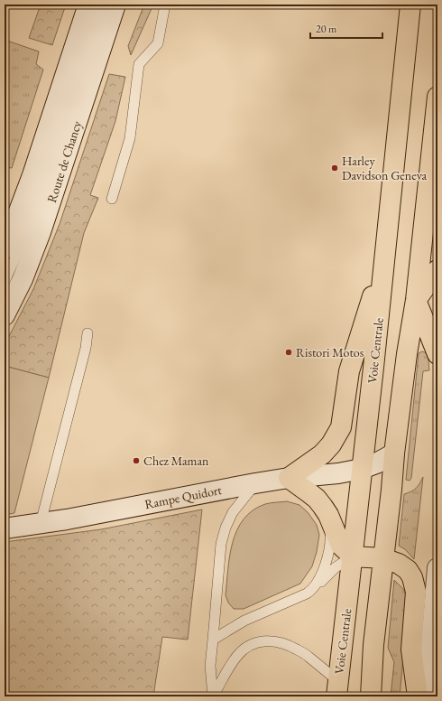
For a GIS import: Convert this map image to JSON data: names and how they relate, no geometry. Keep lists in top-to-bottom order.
{
  "streets": {
    "main road": ["Route de Chancy", "Voie Centrale", "Rampe Quidort"]
  },
  "crossings": [
    ["Voie Centrale", "Rampe Quidort"]
  ],
  "places": ["Harley Davidson Geneva", "Ristori Motos", "Chez Maman"],
  "scale_bar": "20 m"
}
